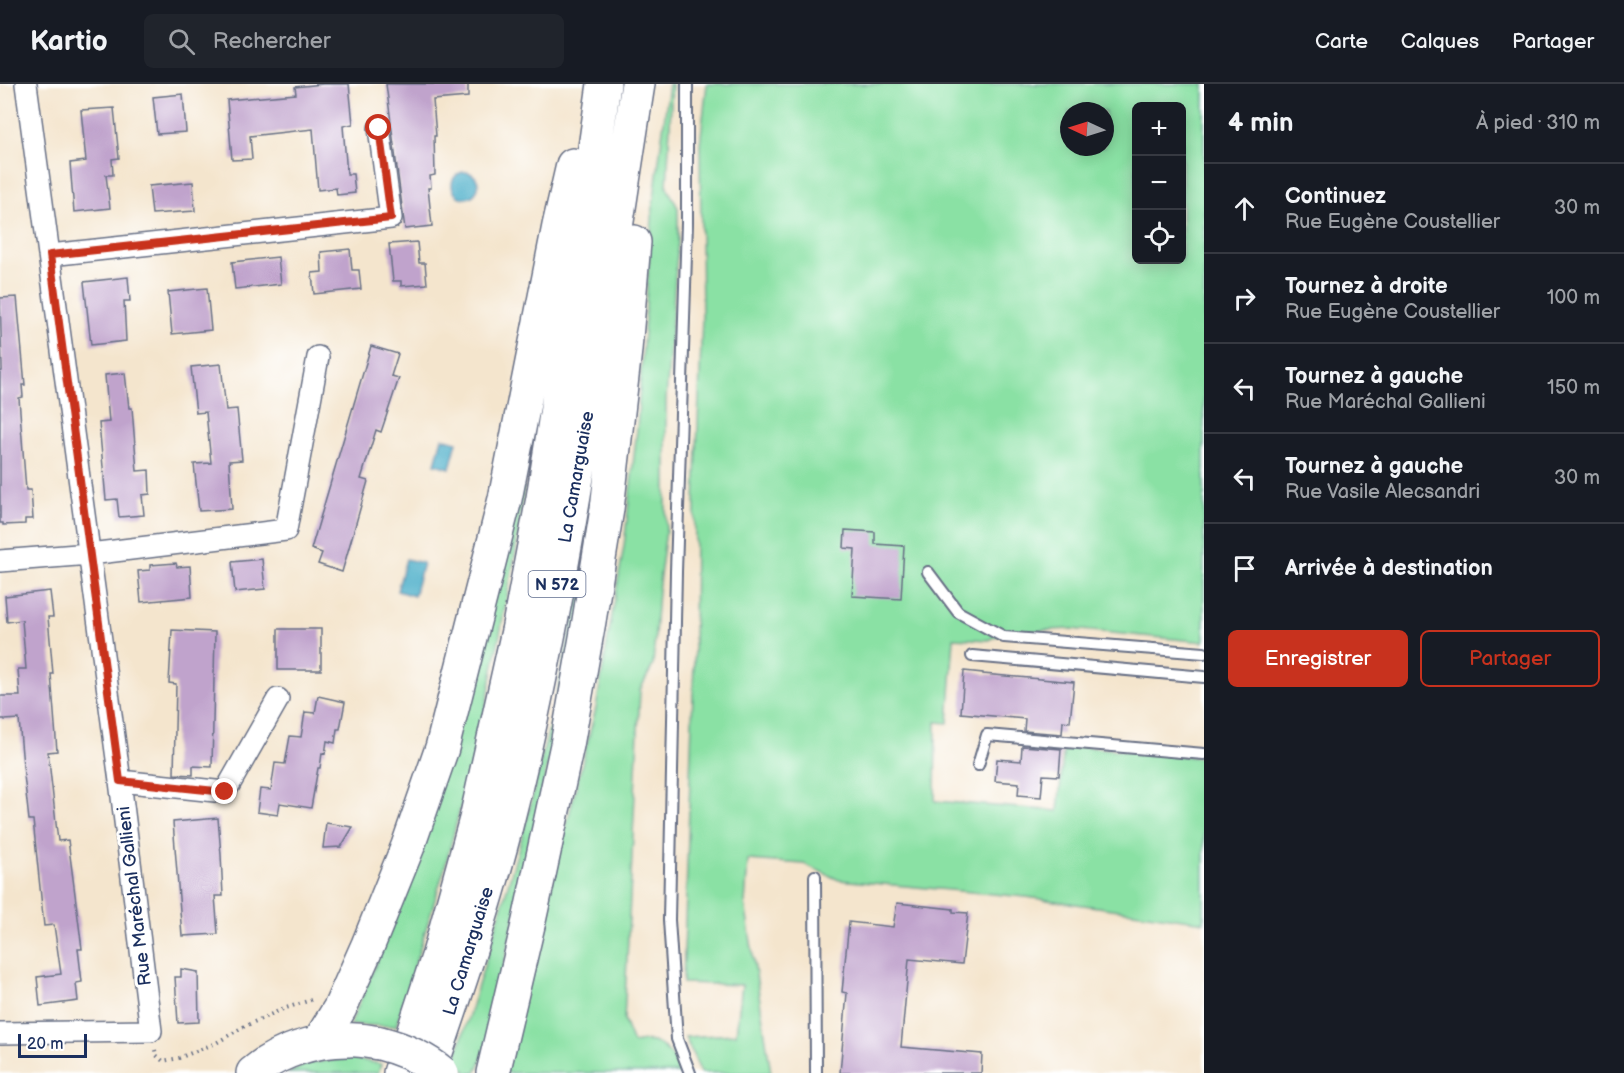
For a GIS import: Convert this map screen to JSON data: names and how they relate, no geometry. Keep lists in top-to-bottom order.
{
  "streets": {
    "main road": ["La Camarguaise", "N 572"],
    "street": ["Rue Maréchal Gallieni"]
  },
  "scale_bar": "20 m",
  "north": "left",
  "page": {
    "header": "Kartio",
    "search": "Rechercher",
    "nav": ["Carte", "Calques", "Partager"],
    "heading": ["4 min", "À pied · 310 m"],
    "map_buttons": ["+", "−"],
    "list": [
      ["Continuez", "Rue Eugène Coustellier", "30 m"],
      ["Tournez à droite", "Rue Eugène Coustellier", "100 m"],
      ["Tournez à gauche", "Rue Maréchal Gallieni", "150 m"],
      ["Tournez à gauche", "Rue Vasile Alecsandri", "30 m"],
      "Arrivée à destination"
    ],
    "buttons": ["Enregistrer", "Partager"],
    "scale": "20 m"
  }
}
